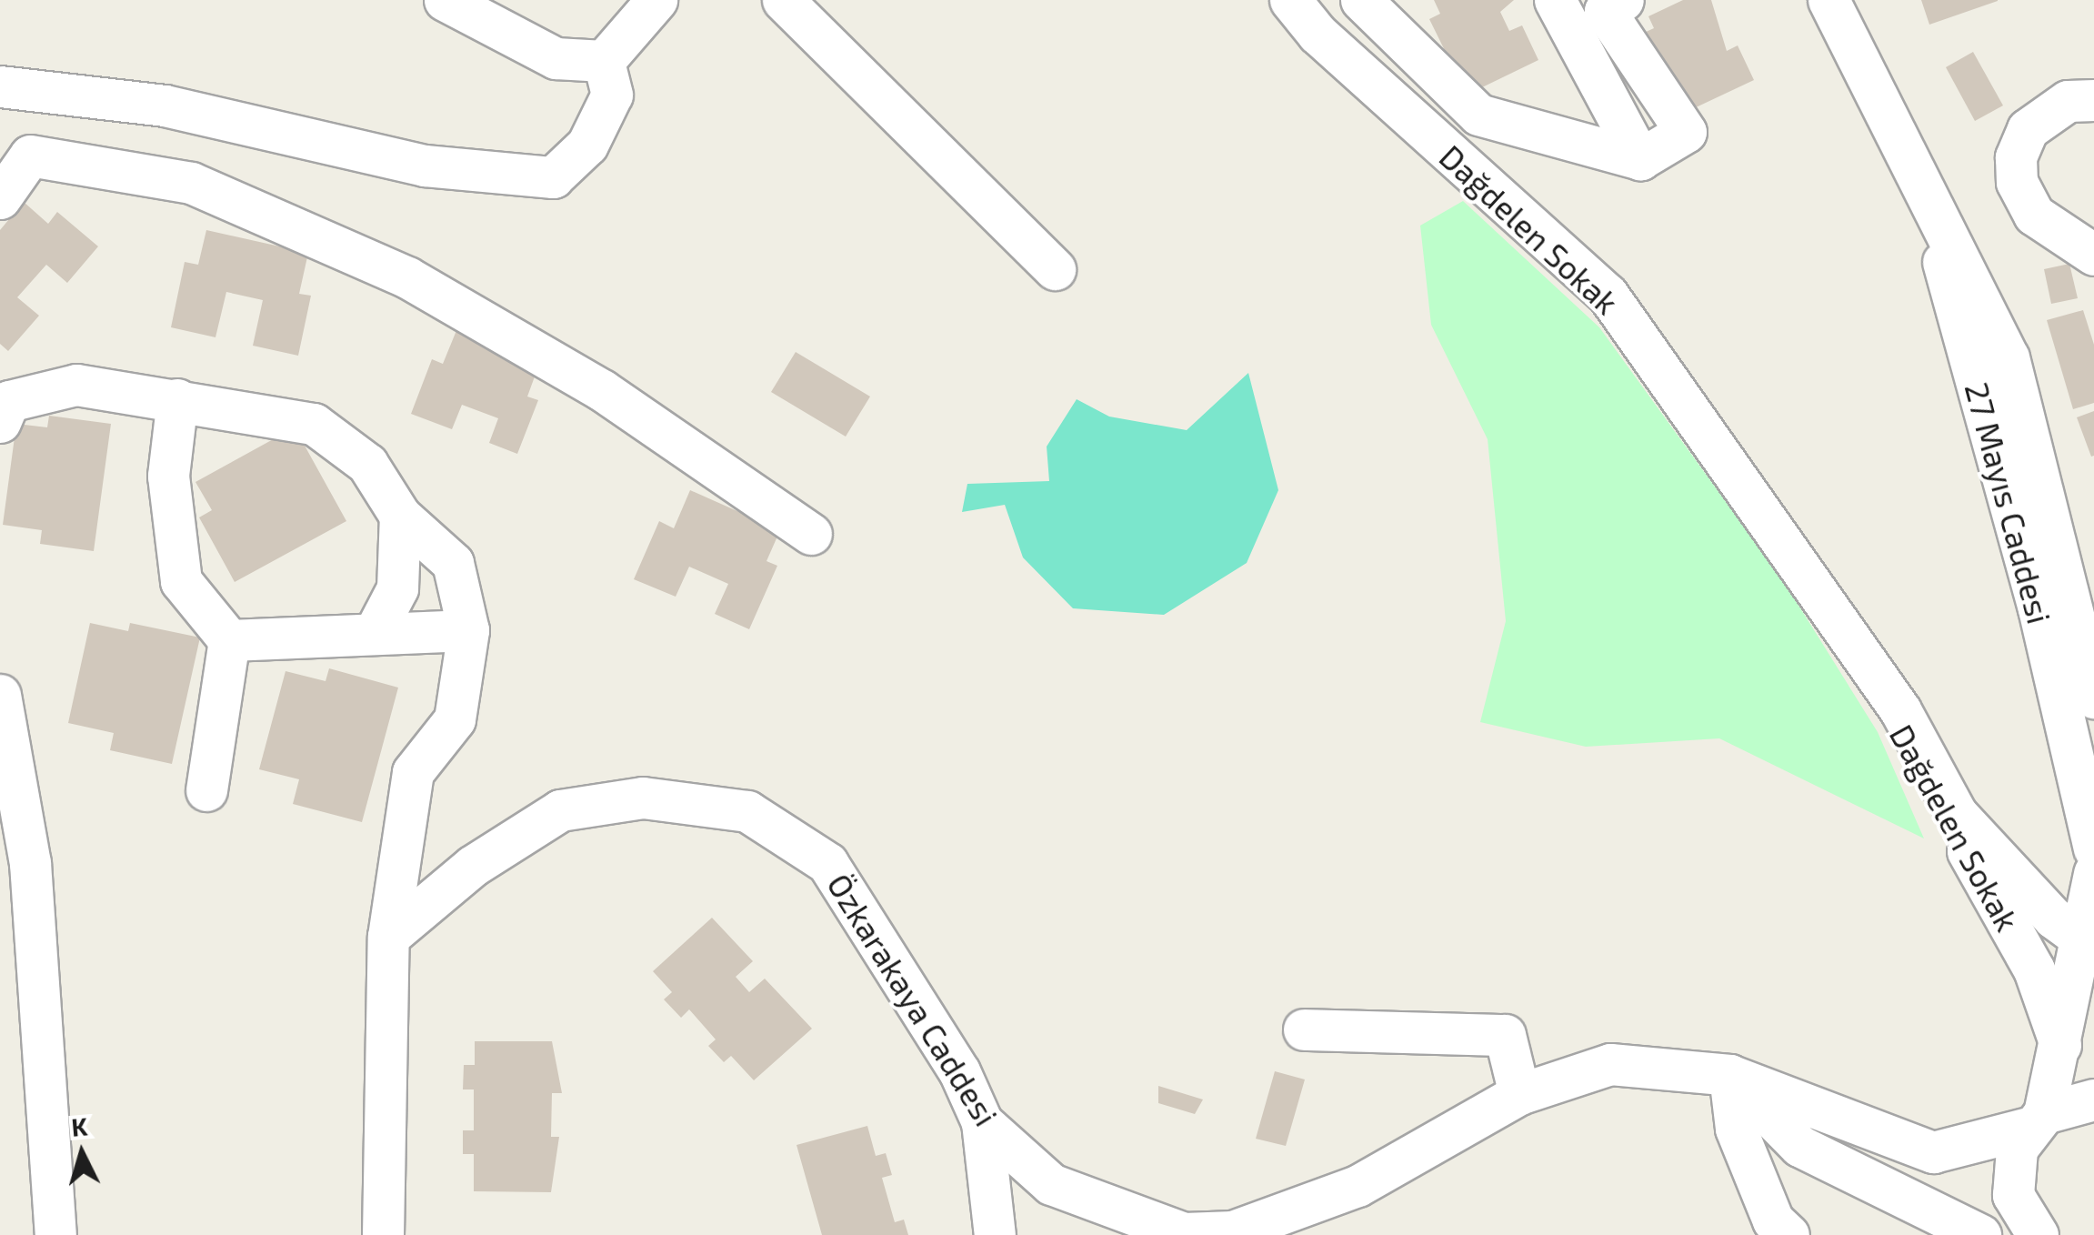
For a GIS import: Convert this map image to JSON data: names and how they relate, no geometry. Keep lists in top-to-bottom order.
{
  "streets": {
    "street": ["Dağdelen Sokak", "27 Mayıs Caddesi", "Özkarakaya Caddesi"]
  },
  "north": "top"
}
